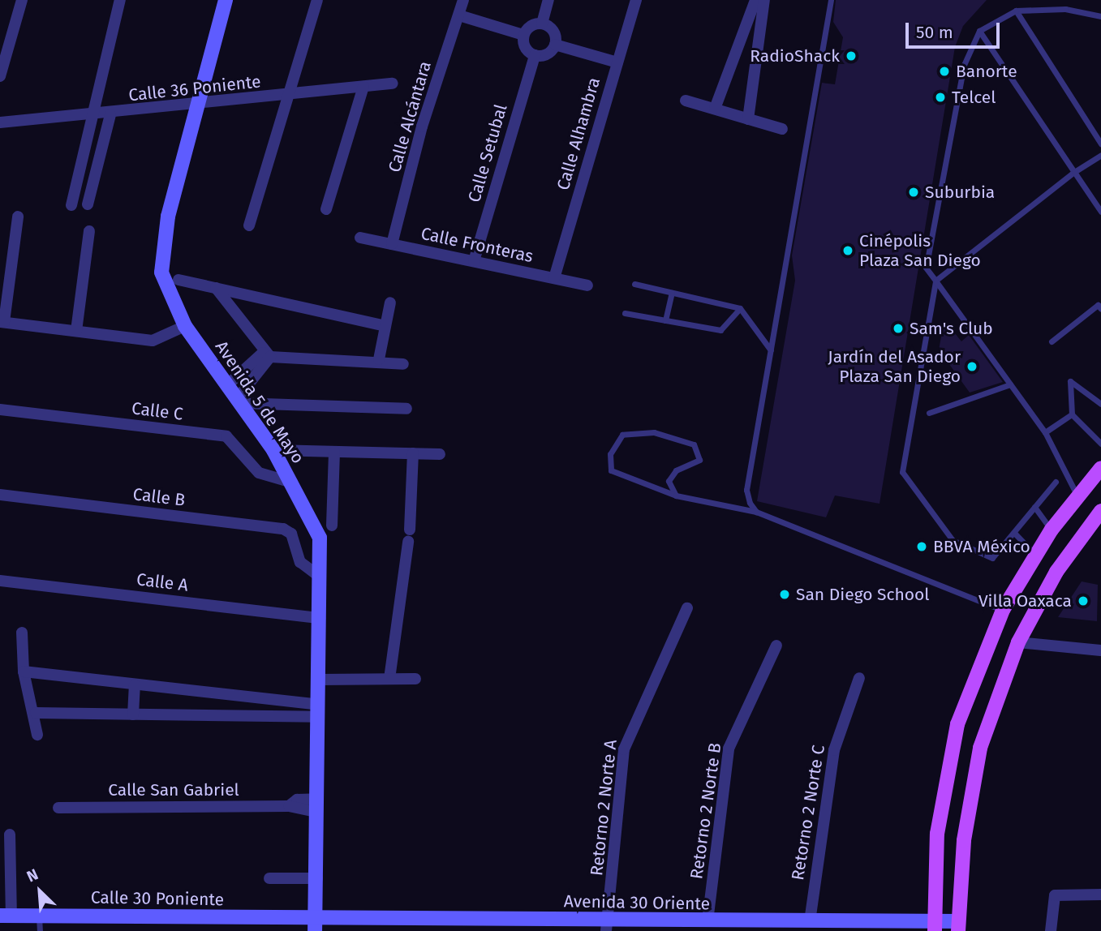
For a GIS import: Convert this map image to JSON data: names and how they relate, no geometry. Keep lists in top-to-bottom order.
{
  "streets": {
    "street": [
      "Calle 36 Poniente",
      "Calle Alcántara",
      "Calle Alhambra",
      "Calle Setubal",
      "Calle Fronteras",
      "Avenida 5 de Mayo",
      "Calle C",
      "Calle B",
      "Calle A",
      "Calle San Gabriel",
      "Retorno 2 Norte A",
      "Retorno 2 Norte B",
      "Retorno 2 Norte C",
      "Calle 30 Poniente",
      "Avenida 30 Oriente"
    ]
  },
  "crossings": [
    ["Calle 36 Poniente", "Avenida 5 de Mayo"],
    ["Calle Alcántara", "Calle Fronteras"],
    ["Calle Alhambra", "Calle Fronteras"],
    ["Calle Setubal", "Calle Fronteras"],
    ["Avenida 5 de Mayo", "Calle C"],
    ["Avenida 5 de Mayo", "Calle B"],
    ["Avenida 5 de Mayo", "Calle A"],
    ["Avenida 5 de Mayo", "Calle San Gabriel"],
    ["Avenida 5 de Mayo", "Calle 30 Poniente"],
    ["Avenida 5 de Mayo", "Avenida 30 Oriente"],
    ["Retorno 2 Norte A", "Avenida 30 Oriente"],
    ["Retorno 2 Norte B", "Avenida 30 Oriente"],
    ["Retorno 2 Norte C", "Avenida 30 Oriente"],
    ["Calle 30 Poniente", "Avenida 30 Oriente"]
  ],
  "places": [
    "RadioShack",
    "Banorte",
    "Telcel",
    "Suburbia",
    "Cinépolis Plaza San Diego",
    "Sam's Club",
    "Jardín del Asador Plaza San Diego",
    "BBVA México",
    "San Diego School",
    "Villa Oaxaca"
  ],
  "scale_bar": "50 m",
  "north": "top left"
}
